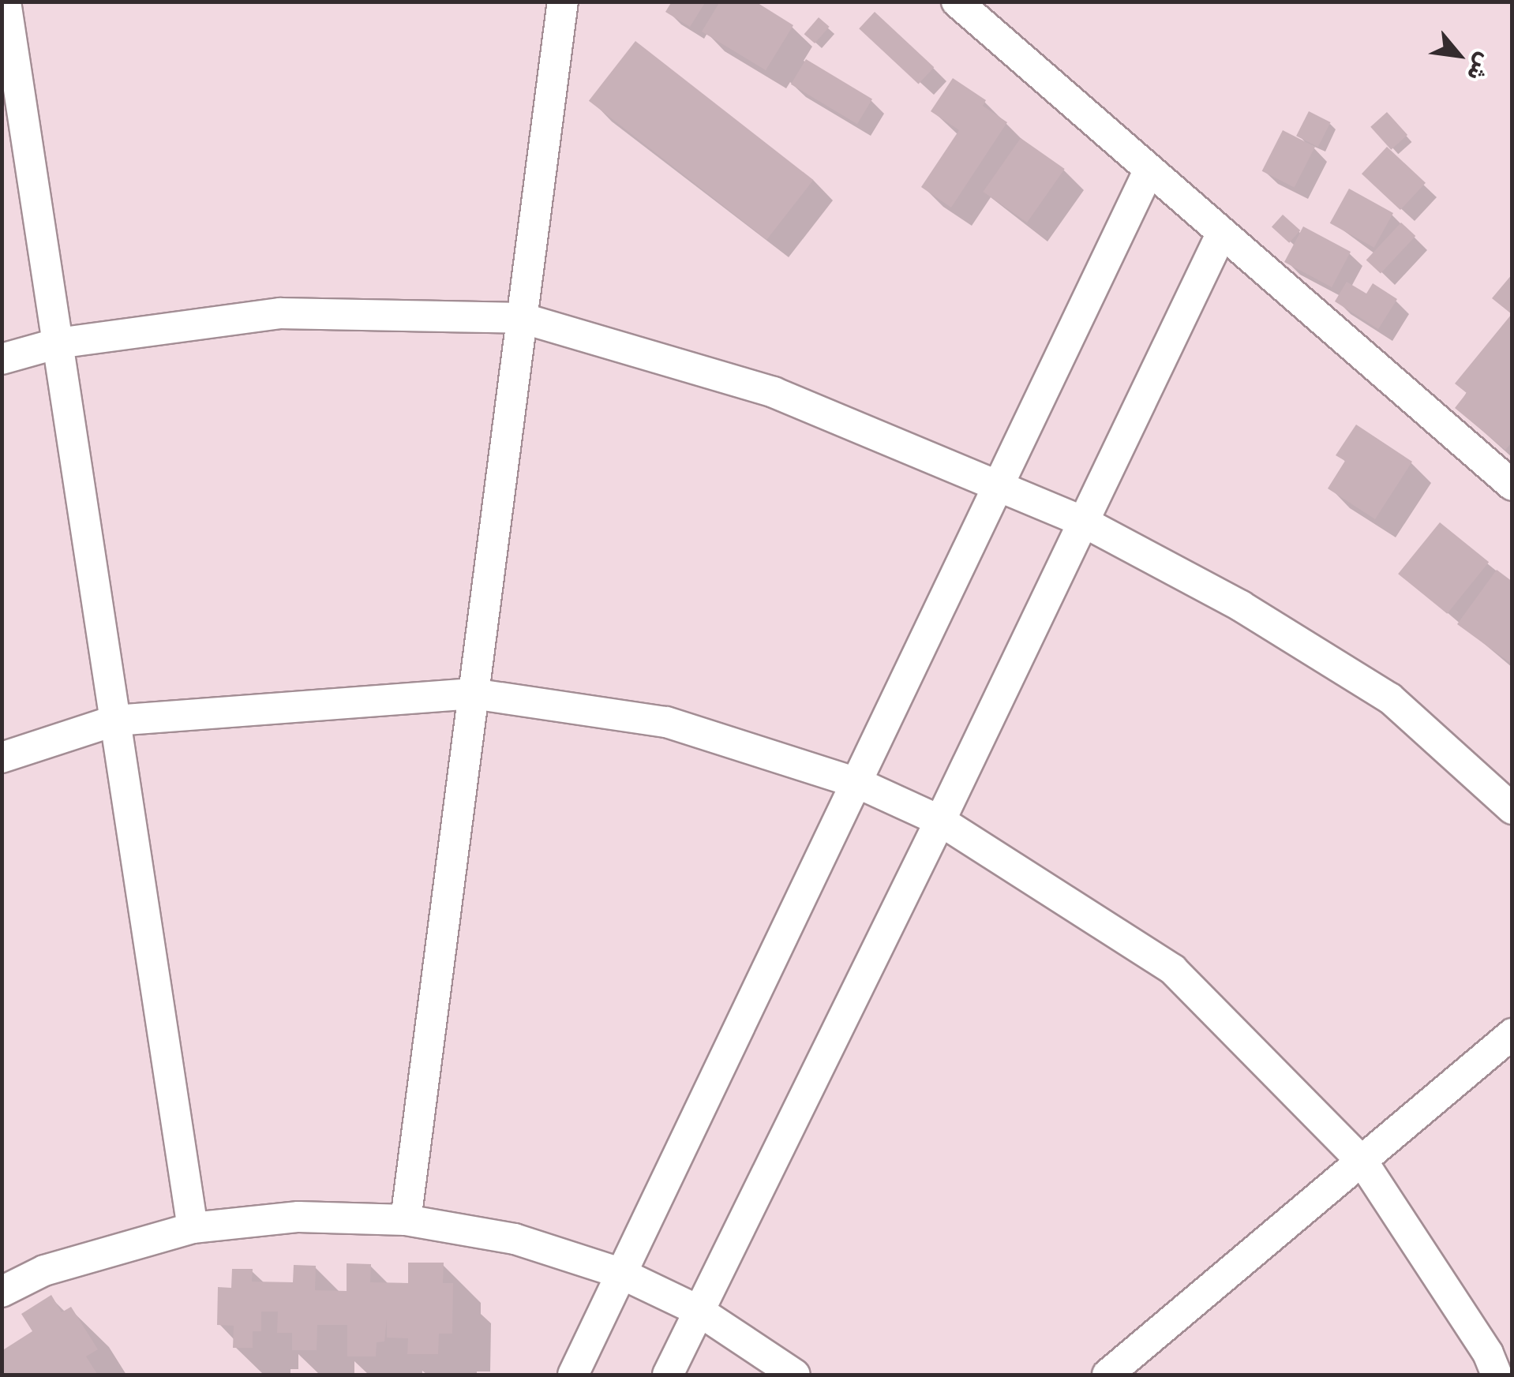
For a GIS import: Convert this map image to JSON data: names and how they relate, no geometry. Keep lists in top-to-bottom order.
{
  "north": "bottom right"
}
